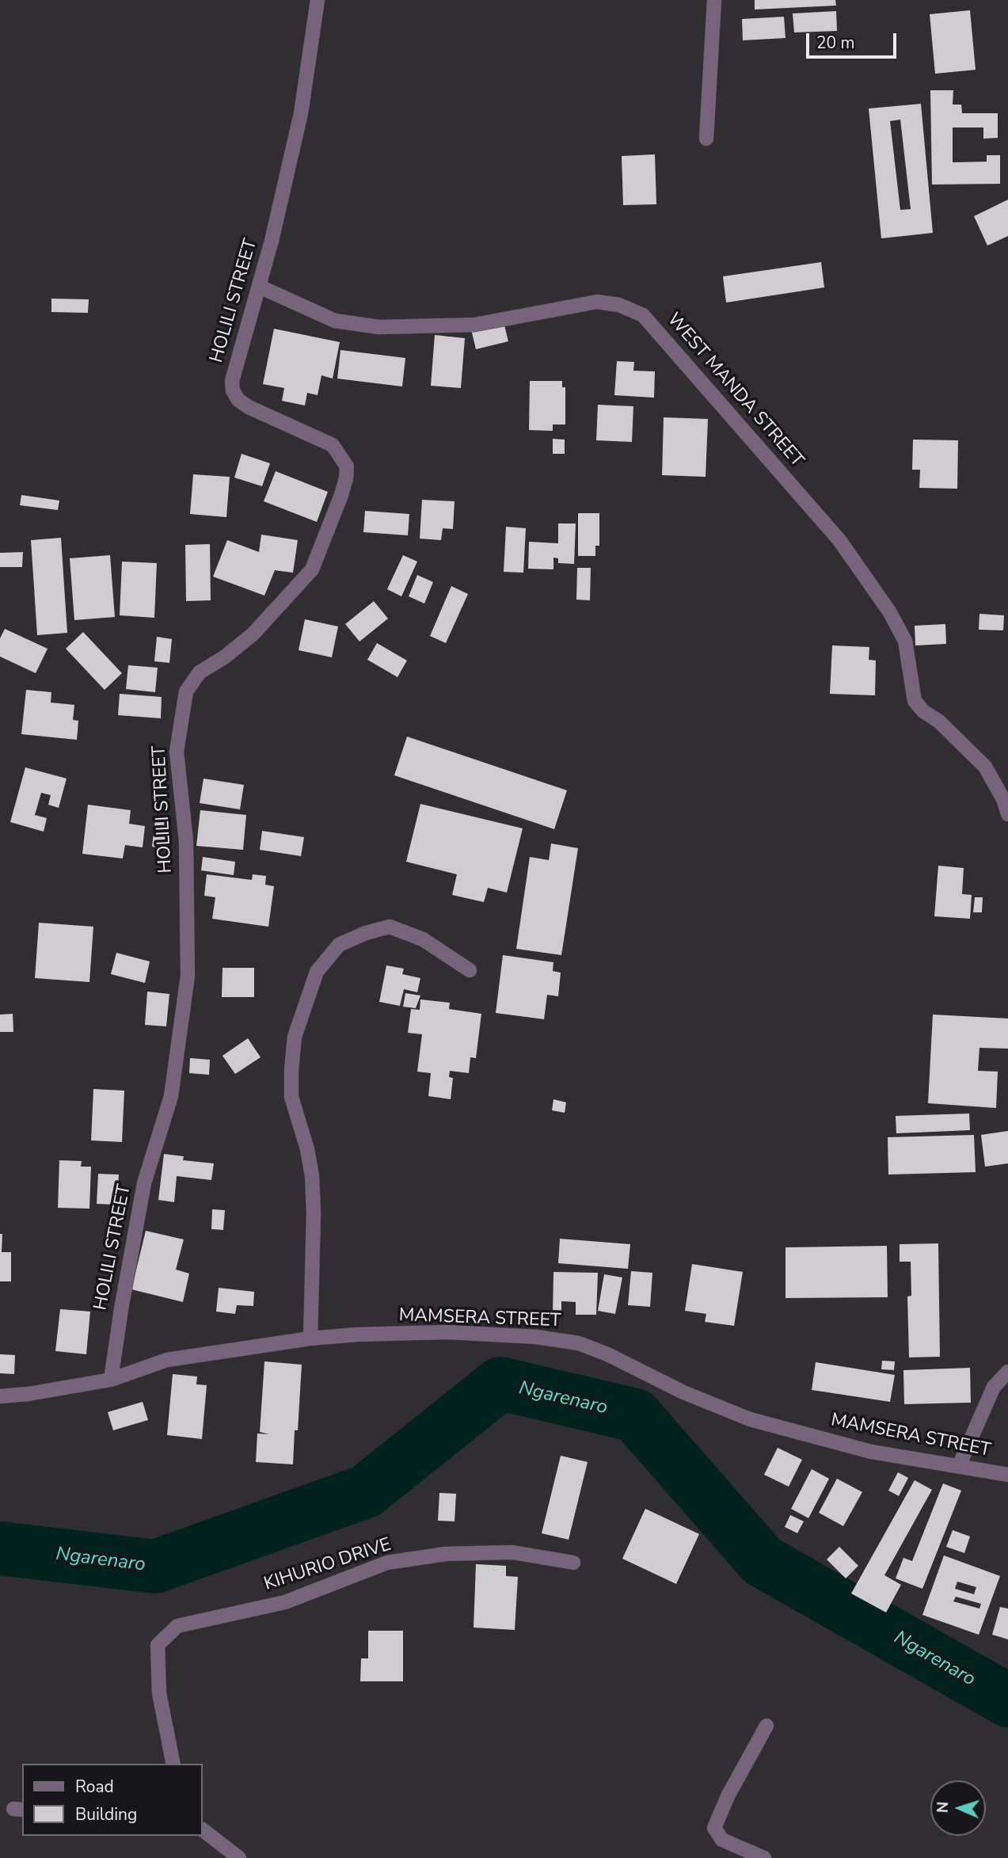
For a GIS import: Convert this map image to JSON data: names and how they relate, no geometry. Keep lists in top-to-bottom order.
{
  "streets": {
    "street": [
      "HOLILI STREET",
      "WEST MANDA STREET",
      "MAMSERA STREET",
      "KIHURIO DRIVE"
    ]
  },
  "crossings": [
    ["HOLILI STREET", "WEST MANDA STREET"],
    ["HOLILI STREET", "MAMSERA STREET"]
  ],
  "water": ["Ngarenaro"],
  "legend": ["Road", "Building"],
  "scale_bar": "20 m",
  "north": "left"
}
